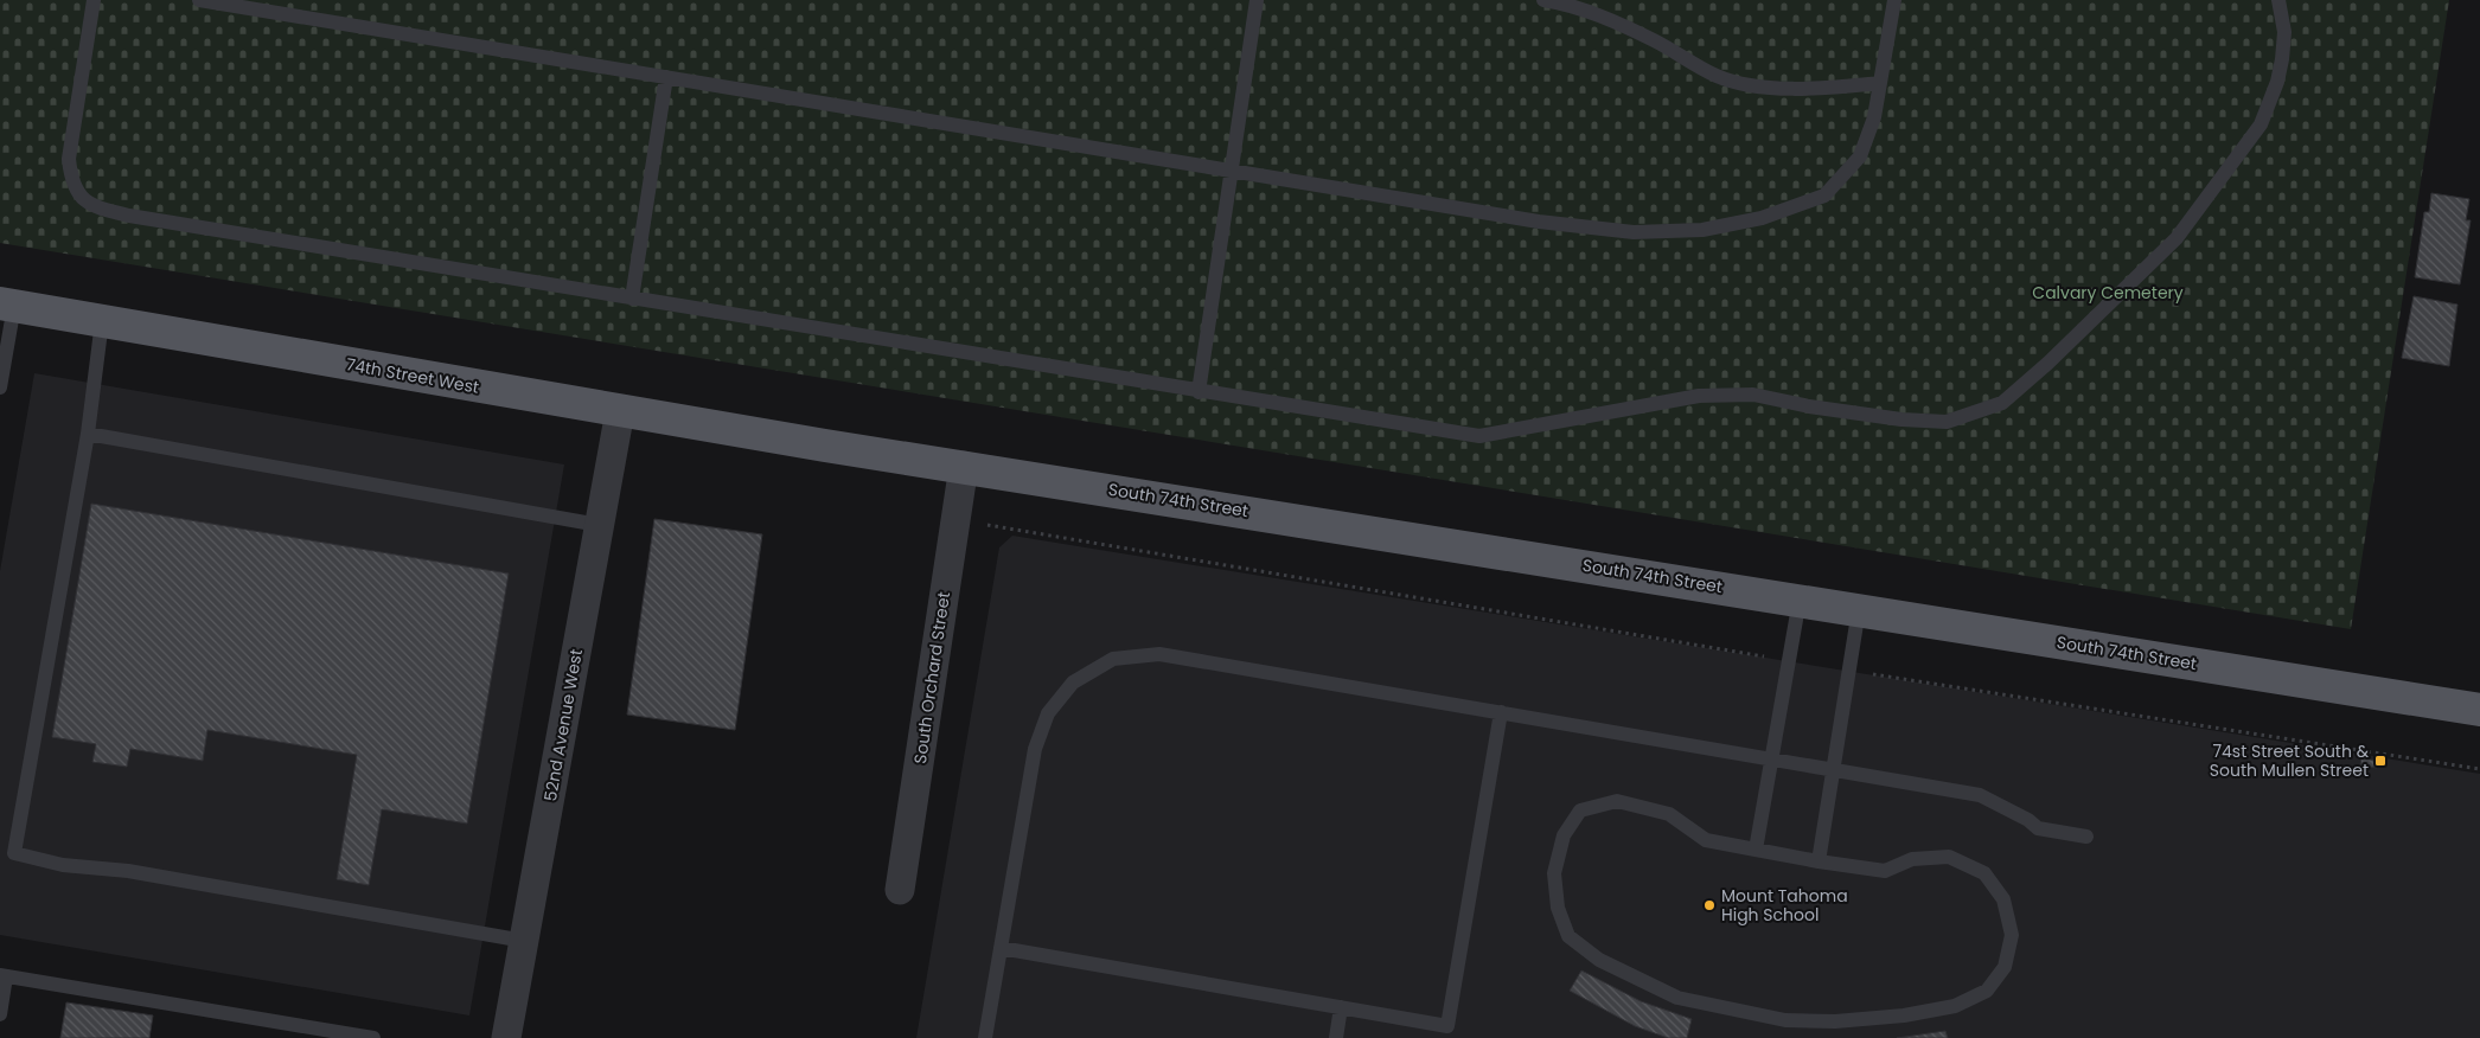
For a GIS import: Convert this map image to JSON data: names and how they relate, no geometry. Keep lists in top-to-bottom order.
{
  "streets": {
    "main road": ["74th Street West", "South 74th Street"],
    "street": ["South Orchard Street", "52nd Avenue West"]
  },
  "crossings": [
    ["74th Street West", "South 74th Street"],
    ["74th Street West", "52nd Avenue West"],
    ["South 74th Street", "South Orchard Street"]
  ],
  "parks": ["Calvary Cemetery"],
  "places": {
    "transit": ["74st Street South & South Mullen Street"],
    "other": ["Mount Tahoma High School"]
  }
}
